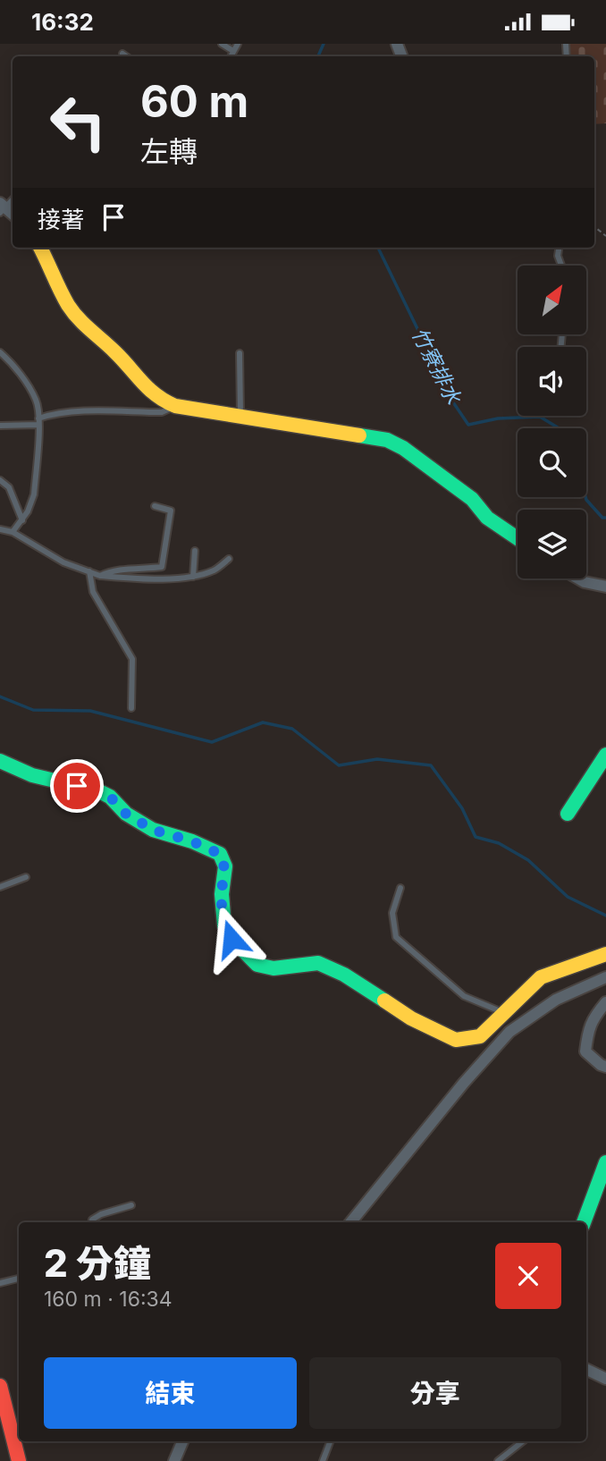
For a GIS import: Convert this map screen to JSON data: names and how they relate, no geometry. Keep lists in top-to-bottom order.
{
  "water": ["竹寮排水"],
  "north": "top right",
  "page": {
    "status": "16:32",
    "turn": ["60 m", "左轉"],
    "then": "接著",
    "heading": ["2 分鐘", "160 m · 16:34"],
    "buttons": ["結束", "分享"]
  }
}
